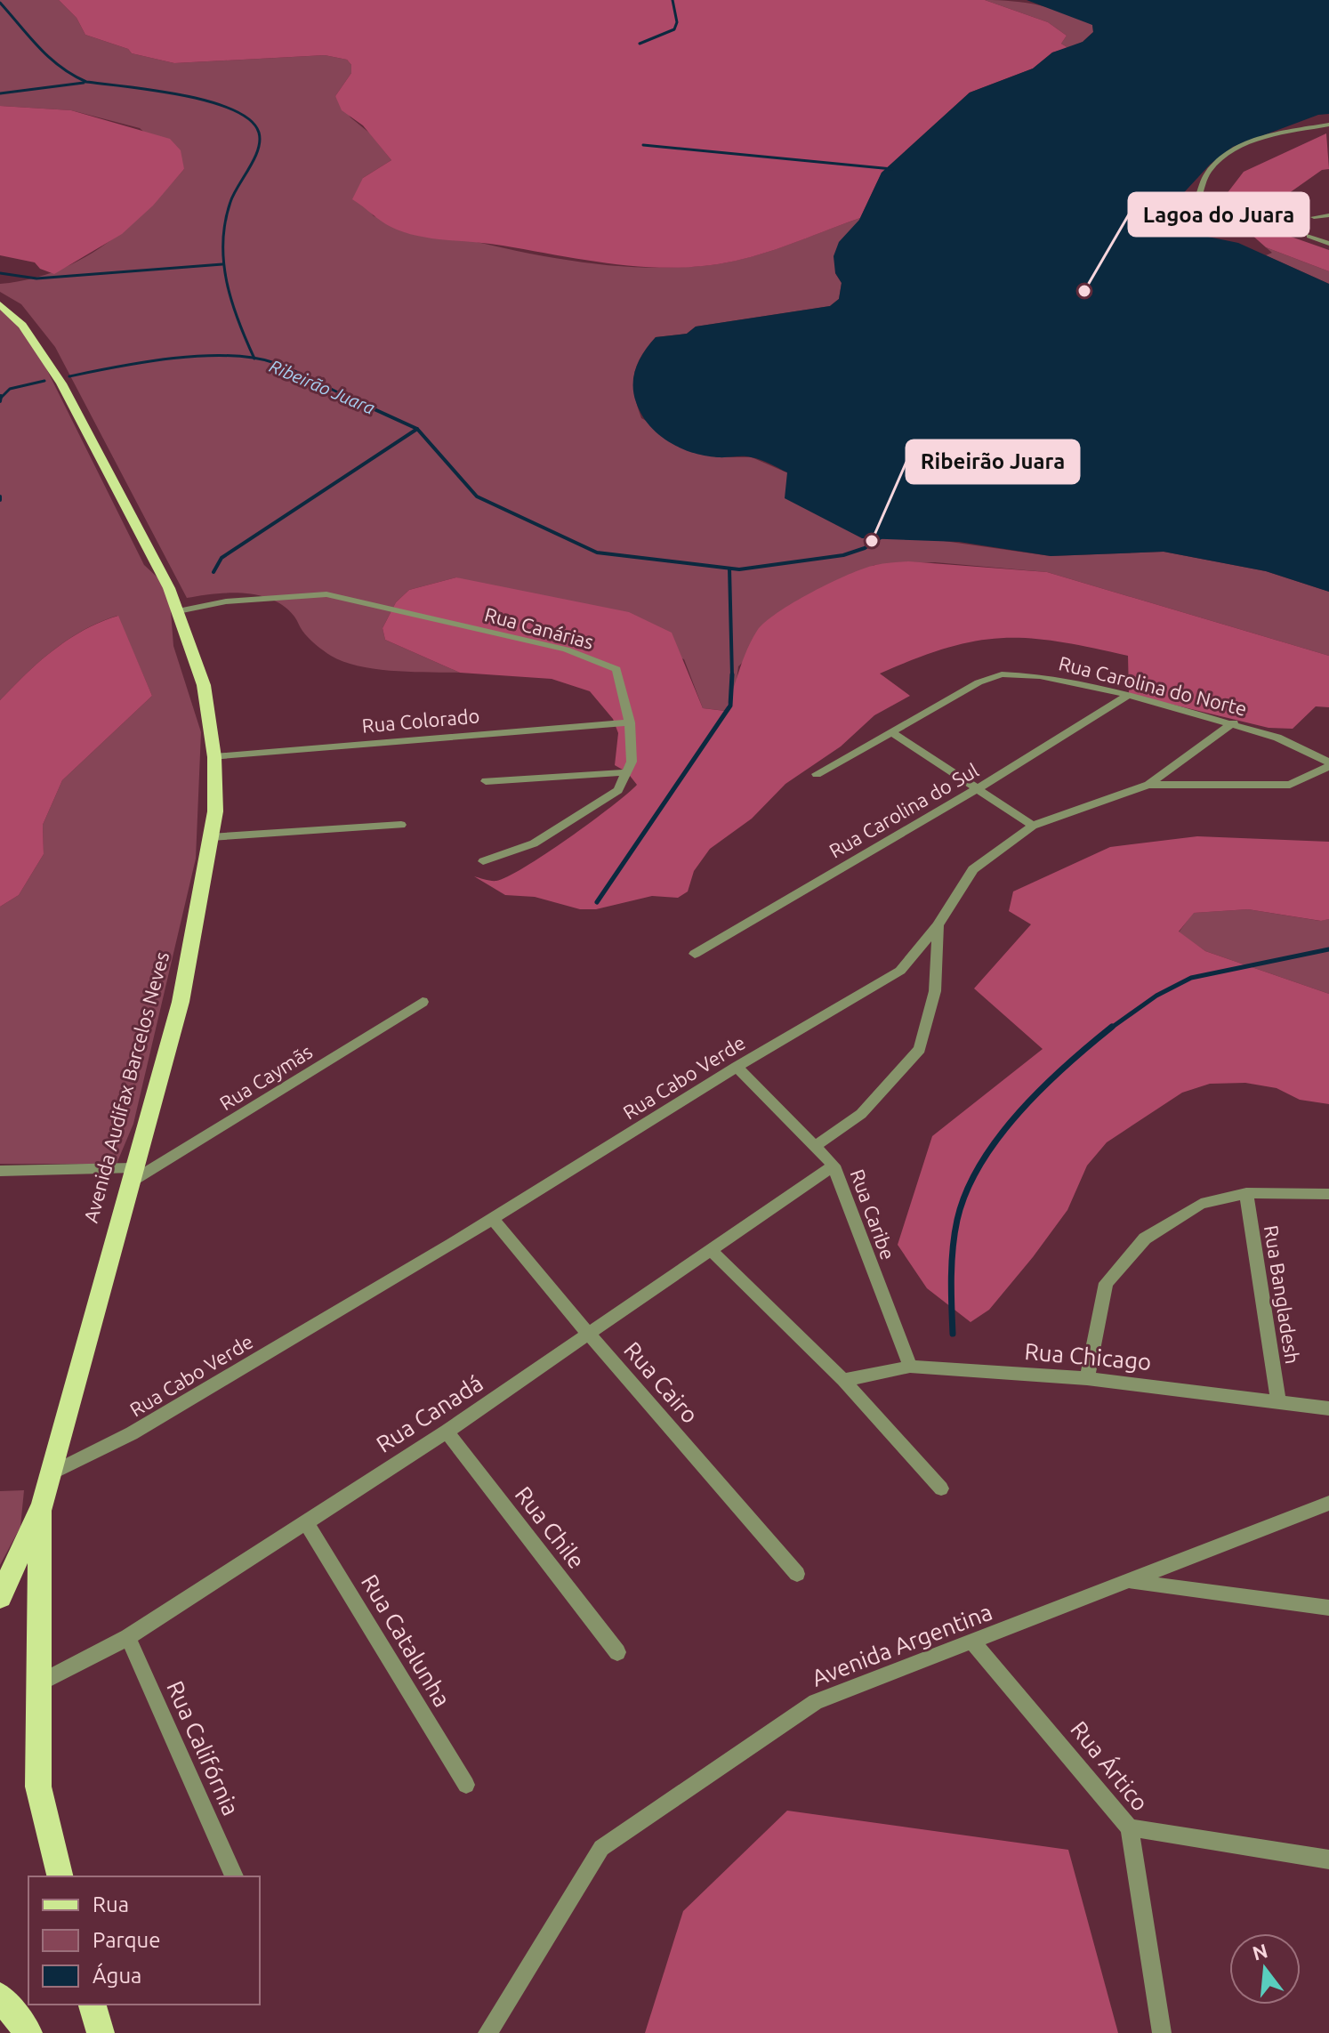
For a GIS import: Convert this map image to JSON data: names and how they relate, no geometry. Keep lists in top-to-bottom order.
{
  "streets": {
    "main road": ["Avenida Audifax Barcelos Neves"],
    "street": [
      "Rua Canárias",
      "Rua Carolina do Norte",
      "Rua Colorado",
      "Rua Carolina do Sul",
      "Rua Caymãs",
      "Rua Cabo Verde",
      "Rua Caribe",
      "Rua Bangladesh",
      "Rua Chicago",
      "Rua Cairo",
      "Rua Canadá",
      "Rua Chile",
      "Rua Catalunha",
      "Avenida Argentina",
      "Rua Califórnia",
      "Rua Ártico"
    ]
  },
  "crossings": [
    ["Rua Canárias", "Rua Colorado"],
    ["Rua Canárias", "Avenida Audifax Barcelos Neves"],
    ["Rua Carolina do Norte", "Rua Carolina do Sul"],
    ["Rua Carolina do Norte", "Rua Cabo Verde"],
    ["Rua Colorado", "Avenida Audifax Barcelos Neves"],
    ["Rua Caymãs", "Avenida Audifax Barcelos Neves"],
    ["Rua Cabo Verde", "Avenida Audifax Barcelos Neves"],
    ["Rua Cabo Verde", "Rua Caribe"],
    ["Rua Cabo Verde", "Rua Cairo"],
    ["Avenida Audifax Barcelos Neves", "Rua Canadá"],
    ["Rua Caribe", "Rua Chicago"],
    ["Rua Caribe", "Rua Canadá"],
    ["Rua Bangladesh", "Rua Chicago"],
    ["Rua Cairo", "Rua Canadá"],
    ["Rua Canadá", "Rua Chile"],
    ["Rua Canadá", "Rua Catalunha"],
    ["Rua Canadá", "Rua Califórnia"],
    ["Avenida Argentina", "Rua Ártico"]
  ],
  "water": ["Ribeirão Juara"],
  "places": ["Lagoa do Juara", "Ribeirão Juara"],
  "legend": ["Rua", "Parque", "Água"],
  "north": "top"
}
